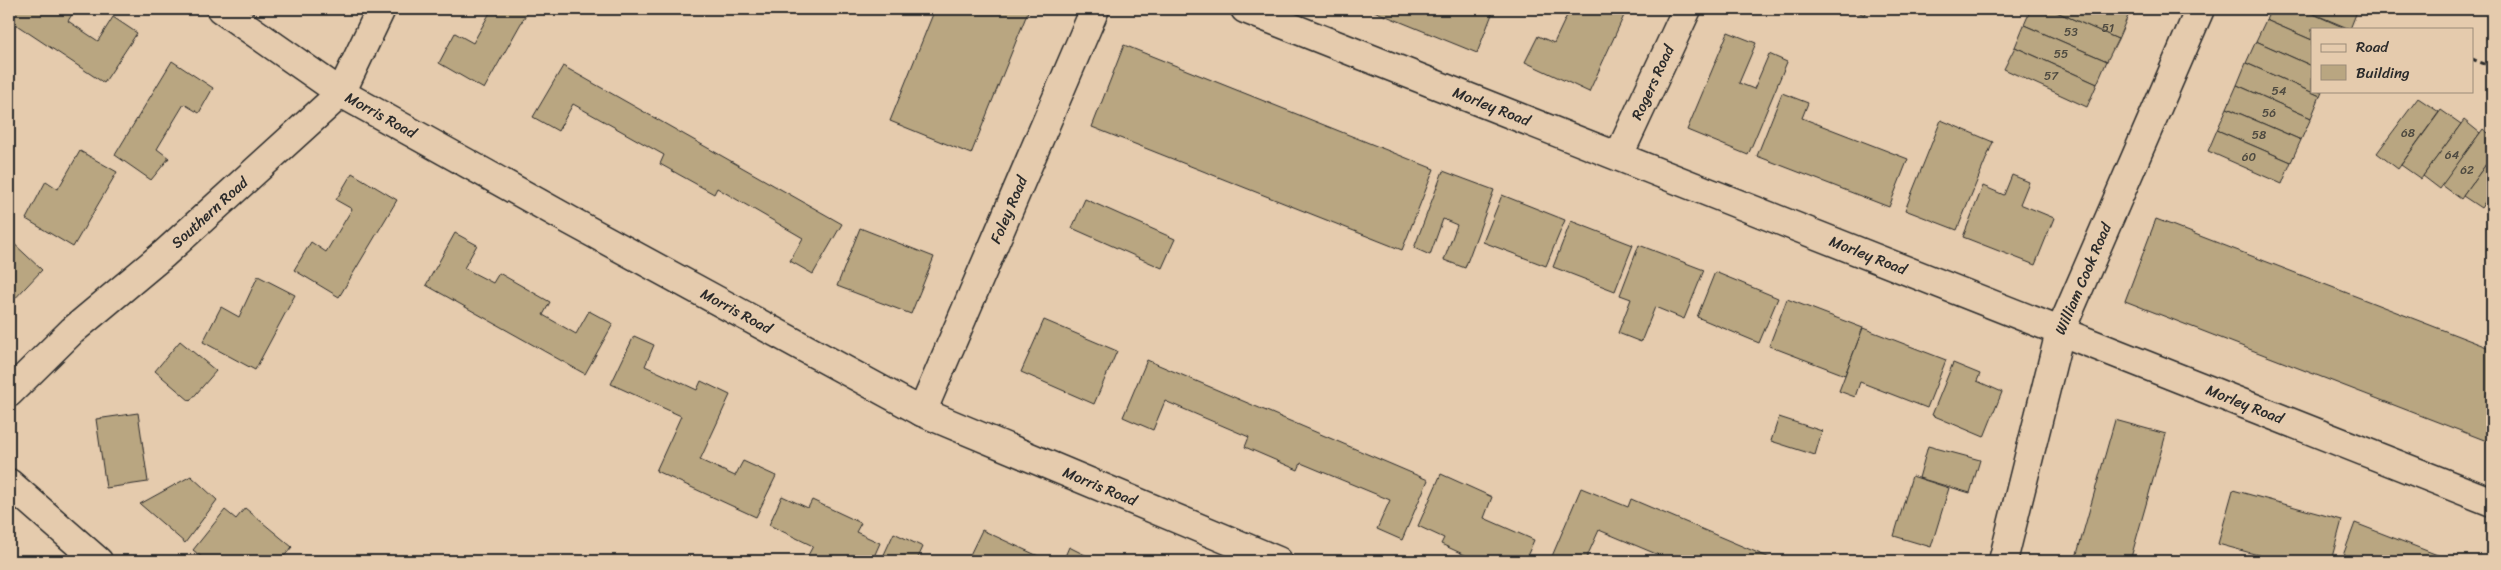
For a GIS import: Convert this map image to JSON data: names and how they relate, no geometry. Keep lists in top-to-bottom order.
{
  "streets": {
    "street": [
      "Rogers Road",
      "Morley Road",
      "Morris Road",
      "Foley Road",
      "Southern Road",
      "William Cook Road"
    ]
  },
  "crossings": [
    ["Rogers Road", "Morley Road"],
    ["Morley Road", "William Cook Road"],
    ["Morris Road", "Foley Road"],
    ["Morris Road", "Southern Road"]
  ],
  "house_numbers": [
    "51",
    "53",
    "55",
    "57",
    "54",
    "56",
    "68",
    "58",
    "64",
    "60",
    "62"
  ],
  "legend": ["Road", "Building"]
}
